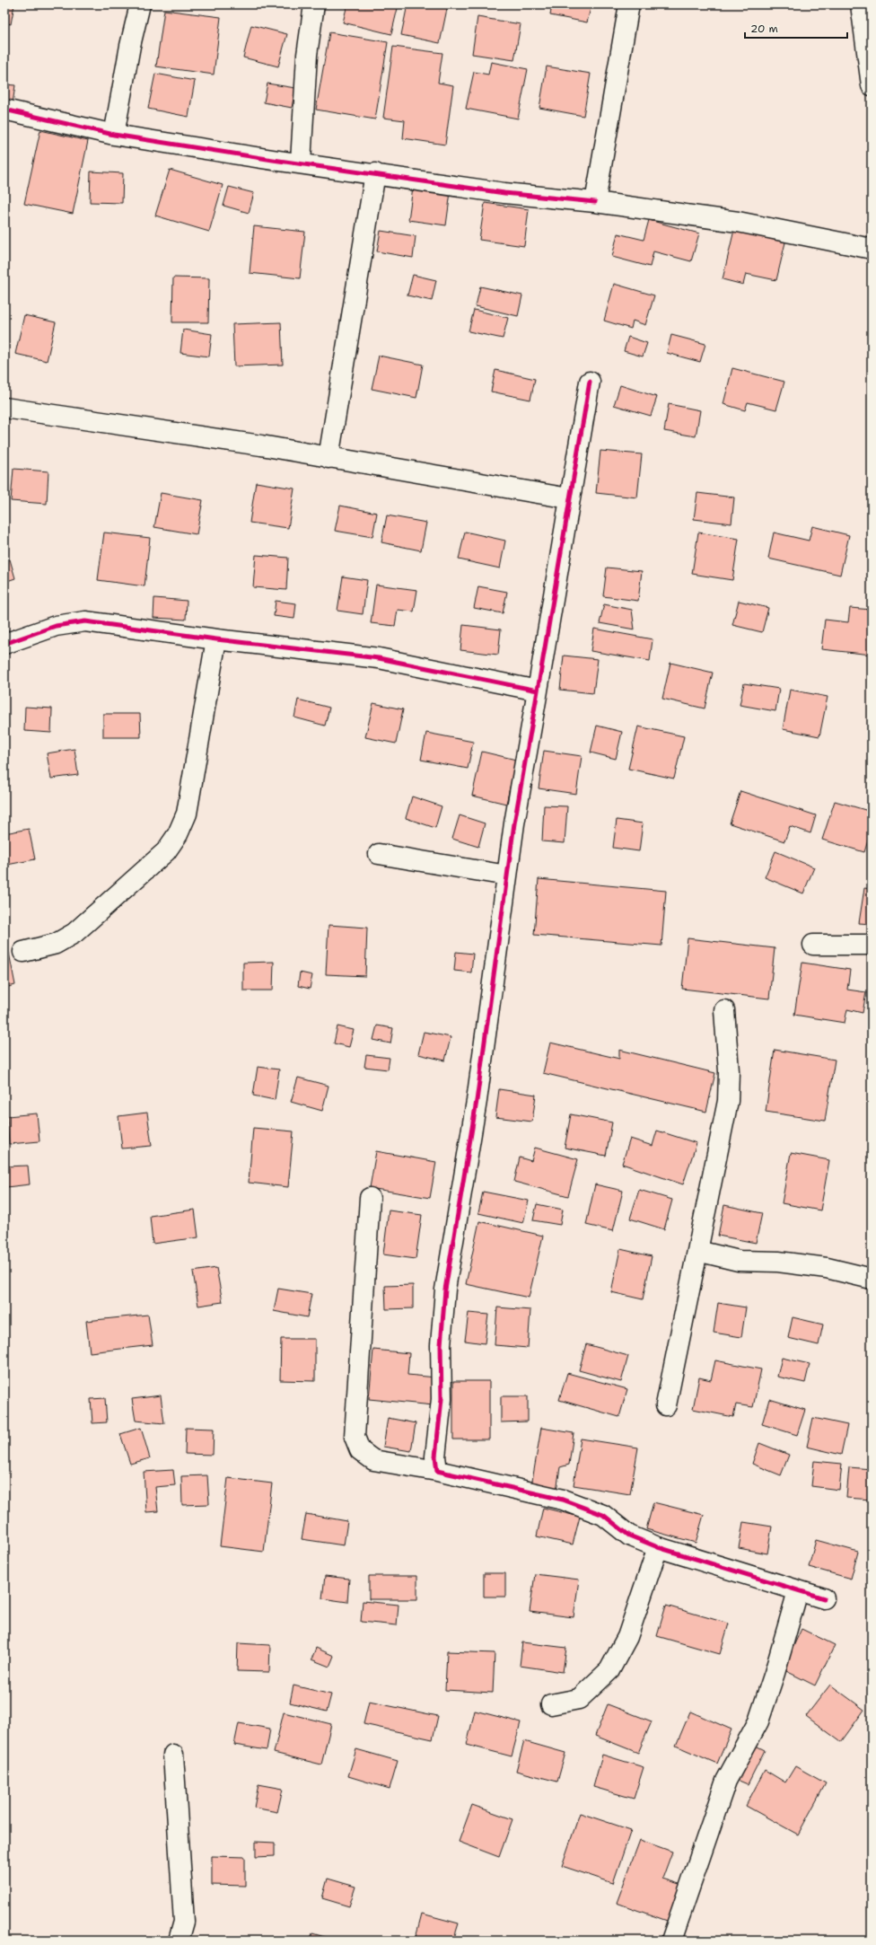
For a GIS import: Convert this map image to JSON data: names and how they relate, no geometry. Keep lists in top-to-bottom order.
{
  "scale_bar": "20 m"
}
